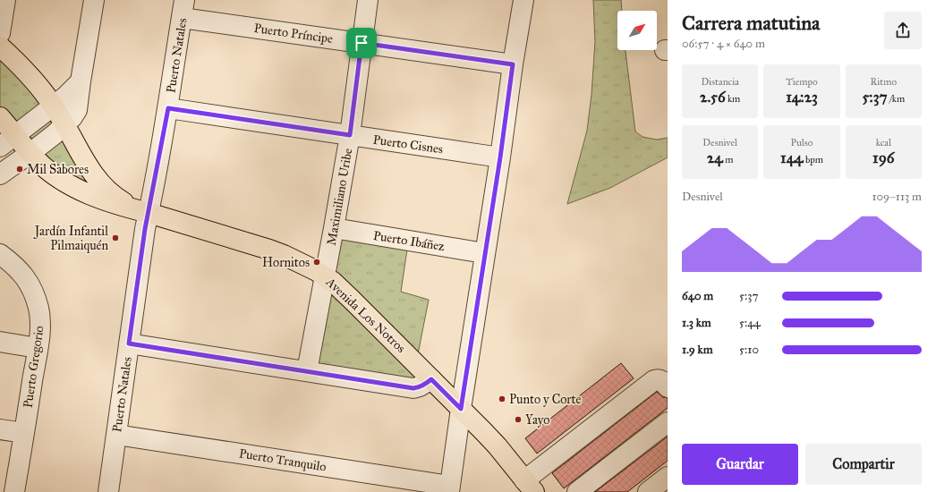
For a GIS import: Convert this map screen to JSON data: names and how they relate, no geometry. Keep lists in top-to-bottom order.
{
  "streets": {
    "main road": ["Avenida Los Notros"],
    "street": [
      "Puerto Príncipe",
      "Puerto Natales",
      "Puerto Cisnes",
      "Maximiliano Uribe",
      "Puerto Ibáñez",
      "Puerto Gregorio",
      "Puerto Tranquilo"
    ]
  },
  "crossings": [
    ["Puerto Príncipe", "Puerto Natales"],
    ["Puerto Príncipe", "Maximiliano Uribe"],
    ["Puerto Natales", "Puerto Cisnes"],
    ["Puerto Natales", "Avenida Los Notros"],
    ["Puerto Natales", "Puerto Tranquilo"],
    ["Puerto Cisnes", "Maximiliano Uribe"],
    ["Maximiliano Uribe", "Puerto Ibáñez"],
    ["Maximiliano Uribe", "Avenida Los Notros"]
  ],
  "places": [
    "Mil Sabores",
    "Jardín Infantil Pilmaiquén",
    "Hornitos",
    "Punto y Corte",
    "Yayo"
  ],
  "north": "top right",
  "page": {
    "heading": ["Carrera matutina", "06:57 · 4 × 640 m"],
    "stats": [
      ["Distancia", "2.56 km"],
      ["Tiempo", "14:23"],
      ["Ritmo", "5:37 /km"],
      ["Desnivel", "24 m"],
      ["Pulso", "144 bpm"],
      ["kcal", "196"]
    ],
    "chart": ["Desnivel", "109–113 m"],
    "list": [
      {
        "name": "640 m",
        "note": "5:37"
      },
      {
        "name": "1.3 km",
        "note": "5:44"
      },
      {
        "name": "1.9 km",
        "note": "5:10"
      }
    ],
    "buttons": ["Guardar", "Compartir"]
  }
}
